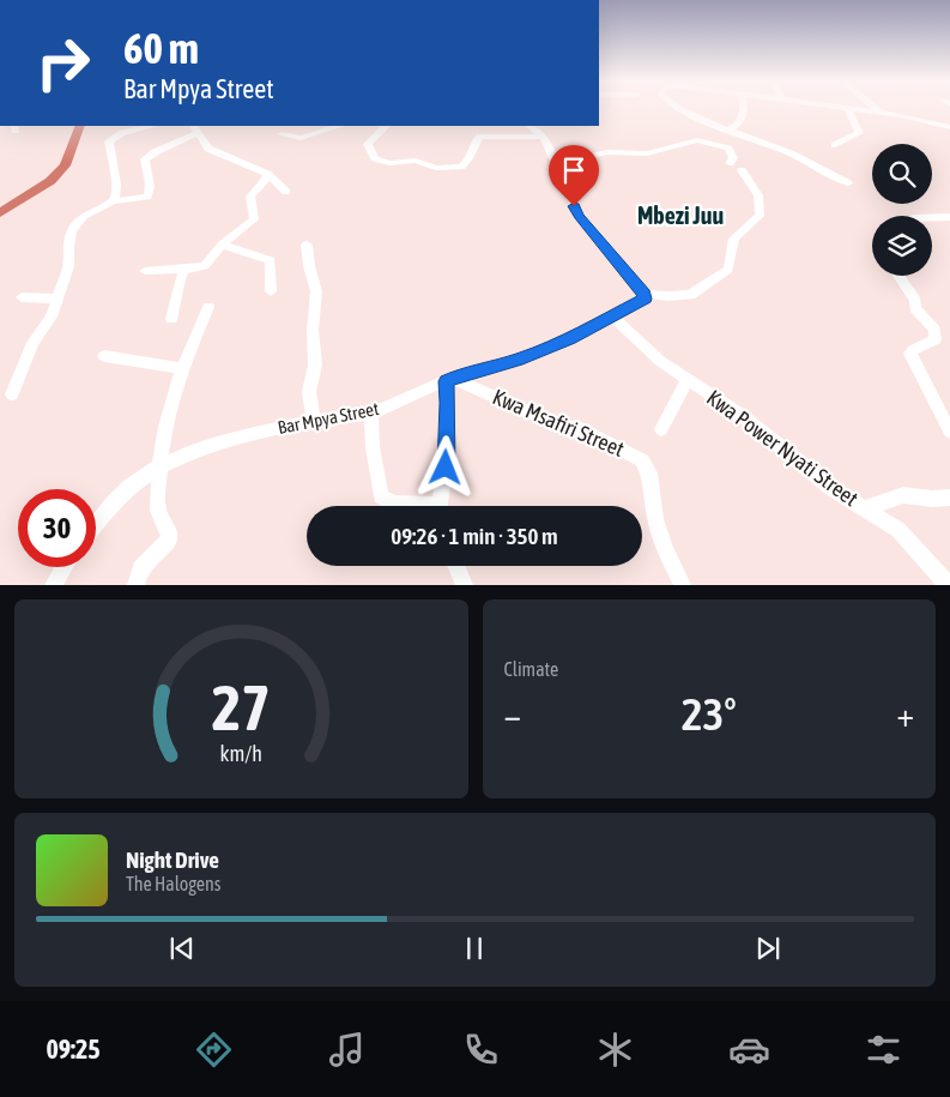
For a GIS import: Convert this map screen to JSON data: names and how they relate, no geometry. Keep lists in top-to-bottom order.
{
  "streets": {
    "street": ["Bar Mpya Street", "Kwa Msafiri Street", "Kwa Power Nyati Street"]
  },
  "crossings": [
    ["Bar Mpya Street", "Kwa Msafiri Street"],
    ["Bar Mpya Street", "Kwa Power Nyati Street"]
  ],
  "districts": ["Mbezi Juu"],
  "page": {
    "turn": ["60 m", "Bar Mpya Street"],
    "limit": "30",
    "trip": "09:26 · 1 min · 350 m",
    "tile": "Climate",
    "heat": ["−", "23°", "+"],
    "song": ["Night Drive", "The Halogens"],
    "tabs": "09:25",
    "gauge": ["27", "km/h"]
  }
}
